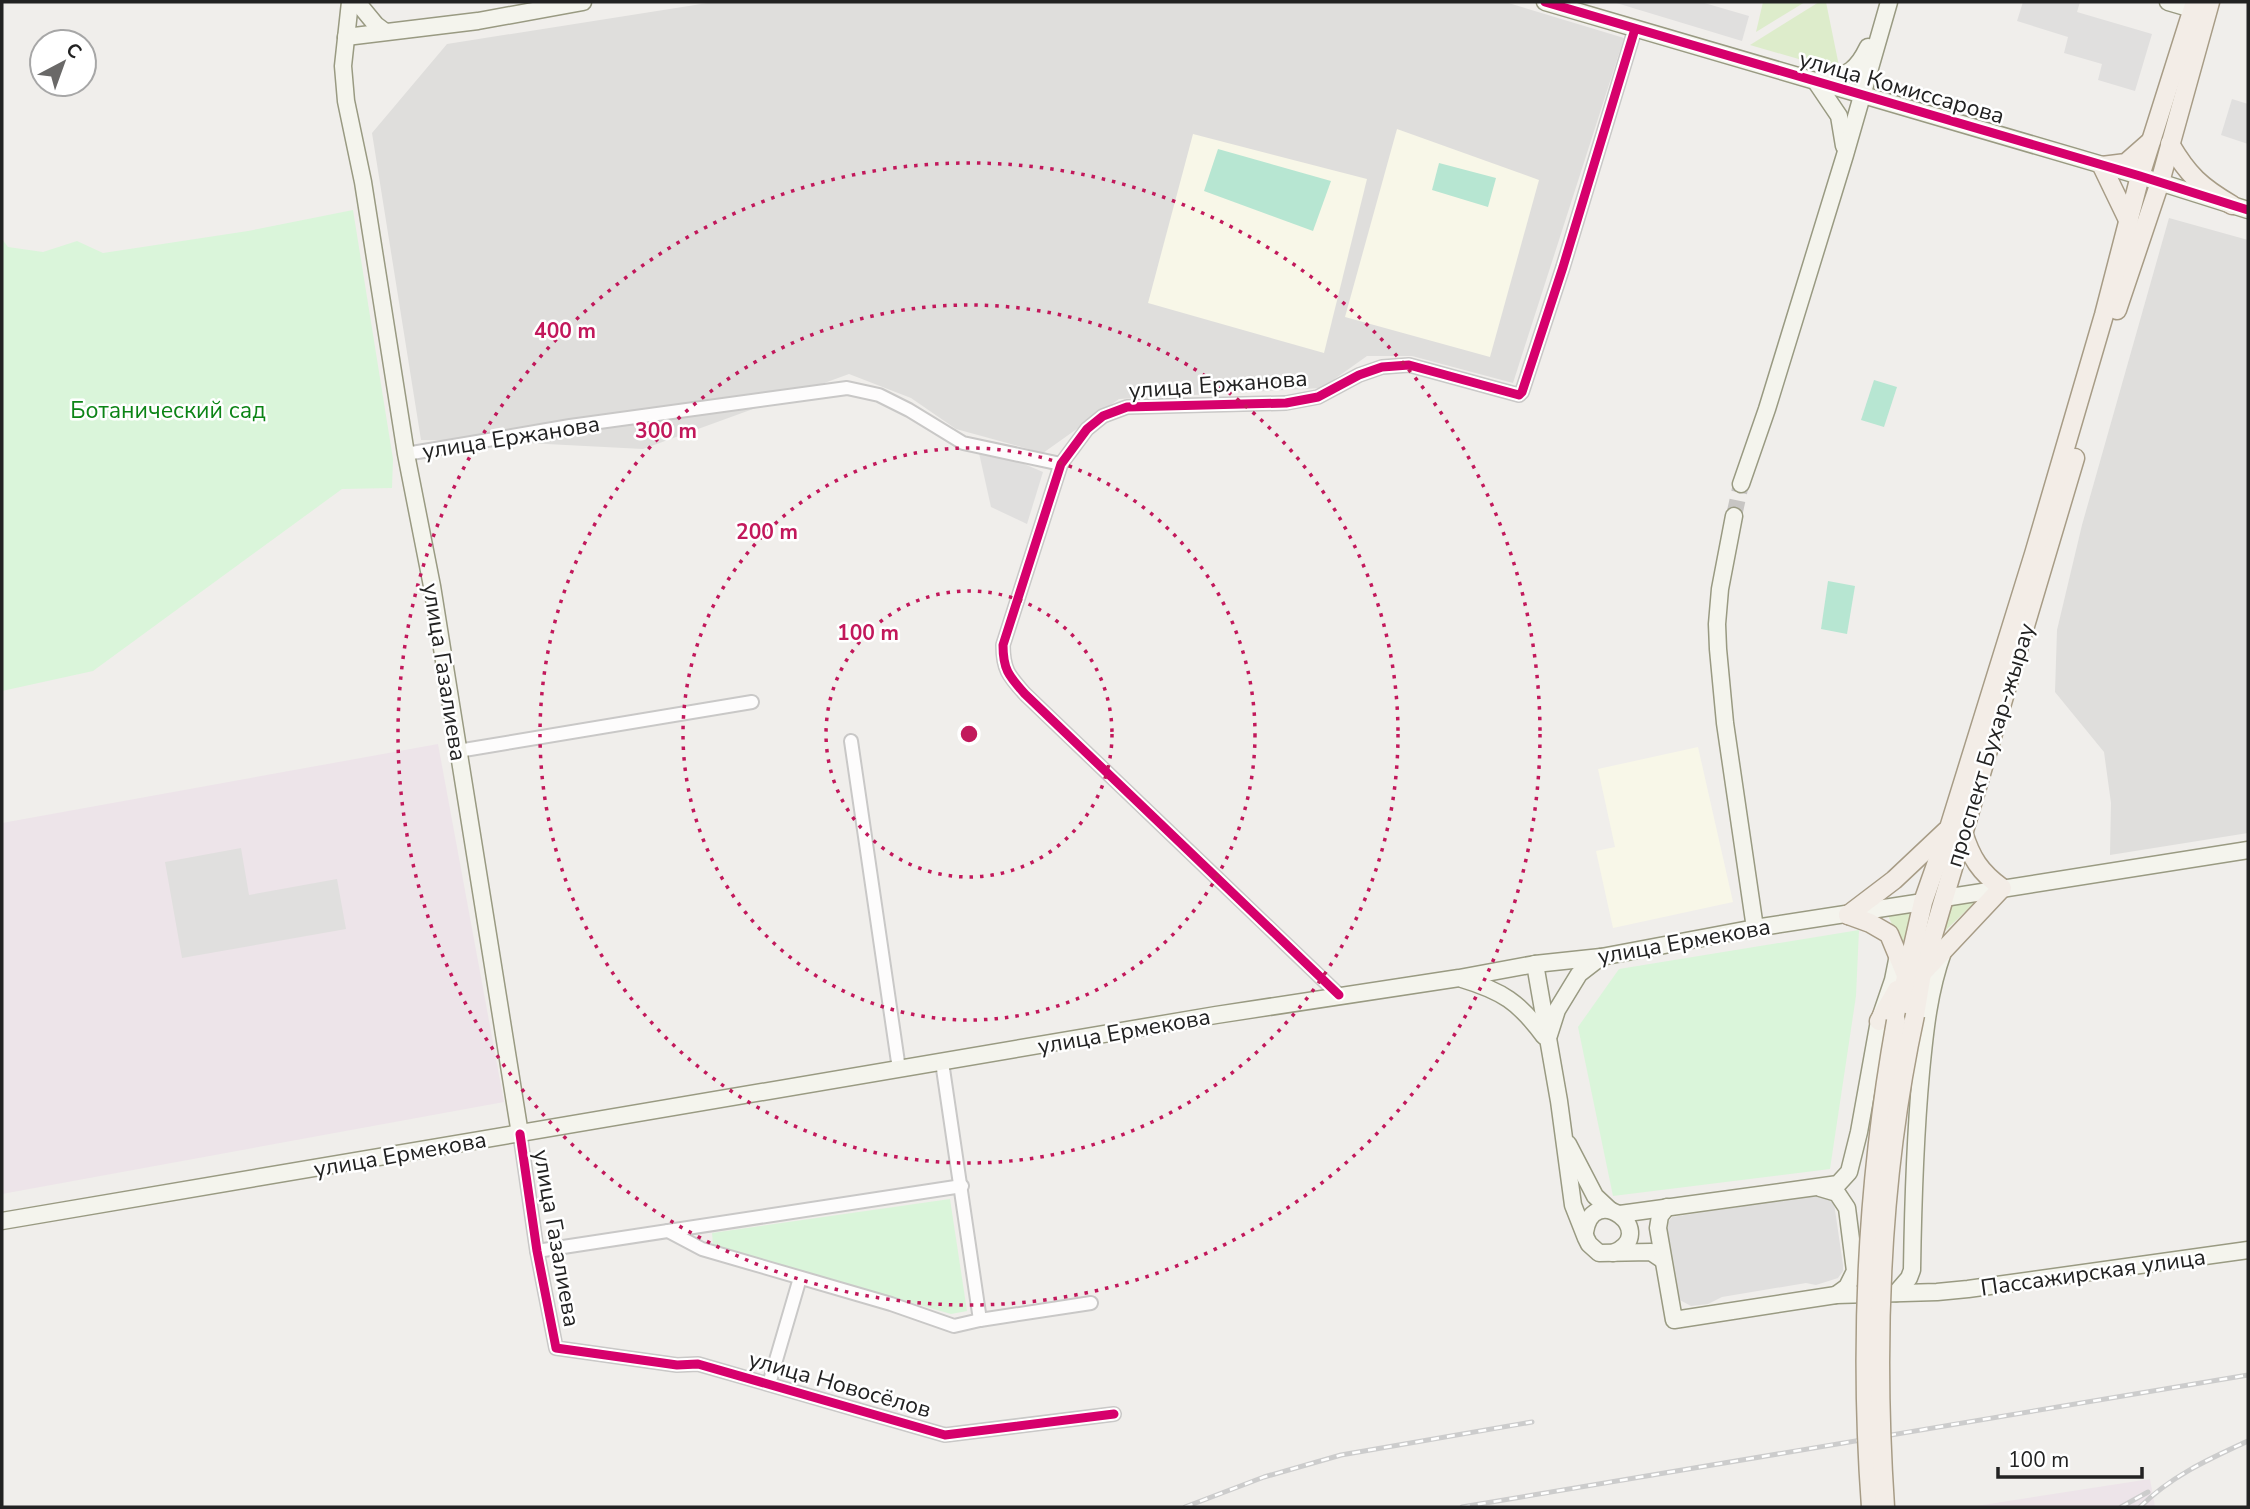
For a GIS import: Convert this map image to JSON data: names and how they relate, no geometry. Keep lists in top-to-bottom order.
{
  "streets": {
    "main road": [
      "улица Комиссарова",
      "улица Газалиева",
      "проспект Бухар-жырау",
      "улица Ермекова",
      "Пассажирская улица"
    ],
    "street": ["улица Ержанова", "улица Новосёлов"]
  },
  "crossings": [
    ["улица Комиссарова", "улица Ержанова"],
    ["улица Комиссарова", "проспект Бухар-жырау"],
    ["улица Ержанова", "улица Газалиева"],
    ["улица Ержанова", "улица Ермекова"],
    ["улица Газалиева", "улица Ермекова"],
    ["улица Газалиева", "улица Новосёлов"],
    ["проспект Бухар-жырау", "улица Ермекова"]
  ],
  "parks": ["Ботанический сад"],
  "scale_bar": "100 m",
  "north": "top right",
  "rings": [
    "400 m",
    "300 m",
    "200 m",
    "100 m"
  ]
}
